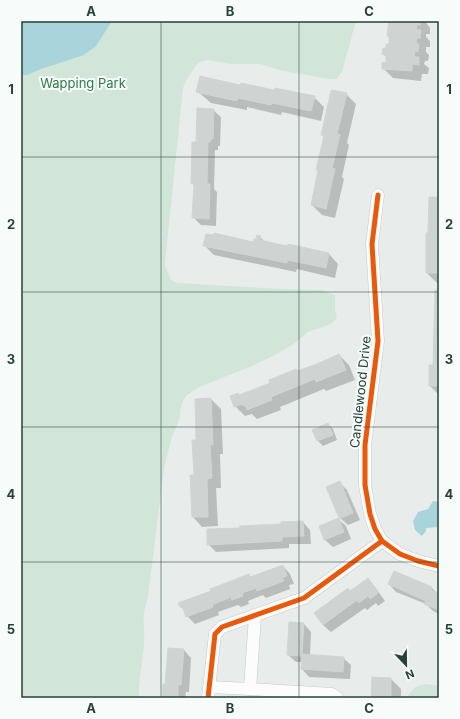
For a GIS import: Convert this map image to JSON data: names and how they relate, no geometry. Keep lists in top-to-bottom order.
{
  "streets": {
    "street": ["Candlewood Drive"]
  },
  "parks": ["Wapping Park"],
  "north": "bottom",
  "grid": {
    "columns": ["A", "B", "C"],
    "rows": [
      "1",
      "2",
      "3",
      "4",
      "5"
    ]
  }
}
